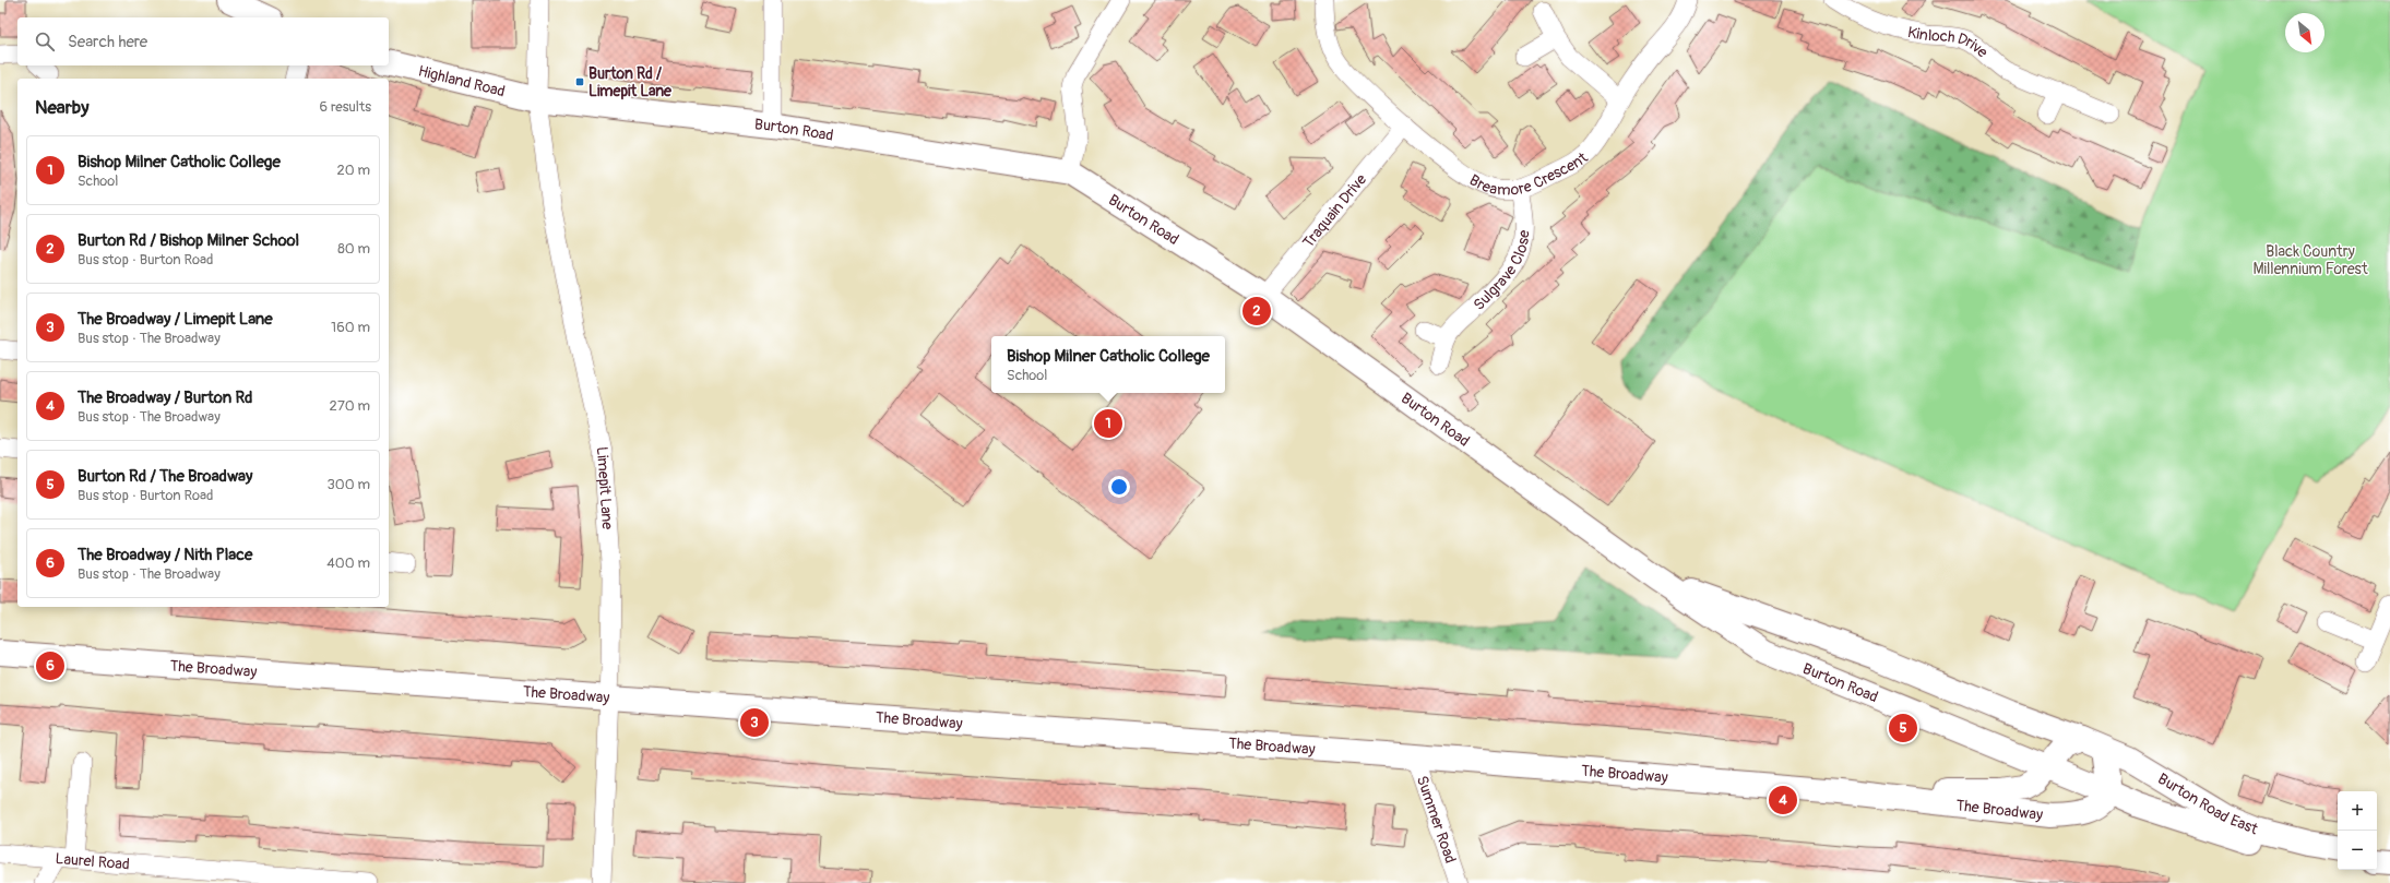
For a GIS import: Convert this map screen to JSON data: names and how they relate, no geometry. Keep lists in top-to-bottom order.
{
  "streets": {
    "main road": [
      "Highland Road",
      "Burton Road",
      "The Broadway",
      "Burton Road East"
    ],
    "street": [
      "Kinloch Drive",
      "Breamore Crescent",
      "Traquain Drive",
      "Sulgrave Close",
      "Limepit Lane",
      "Summer Road",
      "Laurel Road"
    ]
  },
  "crossings": [
    ["Highland Road", "Burton Road"],
    ["Highland Road", "Limepit Lane"],
    ["Burton Road", "Traquain Drive"],
    ["Burton Road", "Limepit Lane"],
    ["Burton Road", "The Broadway"],
    ["Burton Road", "Burton Road East"],
    ["Breamore Crescent", "Traquain Drive"],
    ["Breamore Crescent", "Sulgrave Close"],
    ["Limepit Lane", "The Broadway"],
    ["The Broadway", "Burton Road East"],
    ["The Broadway", "Summer Road"]
  ],
  "parks": ["Black Country Millennium Forest"],
  "places": {
    "transit": ["Burton Rd / Limepit Lane"]
  },
  "north": "bottom right",
  "page": {
    "search": "Search here",
    "heading": ["Nearby", "6 results"],
    "list": [
      {
        "mark": "1",
        "name": "Bishop Milner Catholic College",
        "note": "School",
        "value": "20 m"
      },
      {
        "mark": "2",
        "name": "Burton Rd / Bishop Milner School",
        "note": "Bus stop · Burton Road",
        "value": "80 m"
      },
      {
        "mark": "3",
        "name": "The Broadway / Limepit Lane",
        "note": "Bus stop · The Broadway",
        "value": "160 m"
      },
      {
        "mark": "4",
        "name": "The Broadway / Burton Rd",
        "note": "Bus stop · The Broadway",
        "value": "270 m"
      },
      {
        "mark": "5",
        "name": "Burton Rd / The Broadway",
        "note": "Bus stop · Burton Road",
        "value": "300 m"
      },
      {
        "mark": "6",
        "name": "The Broadway / Nith Place",
        "note": "Bus stop · The Broadway",
        "value": "400 m"
      }
    ],
    "pins": [
      "2",
      "1",
      "6",
      "3",
      "5",
      "4"
    ],
    "popup": ["Bishop Milner Catholic College", "School"],
    "map_buttons": ["+", "−"]
  }
}
